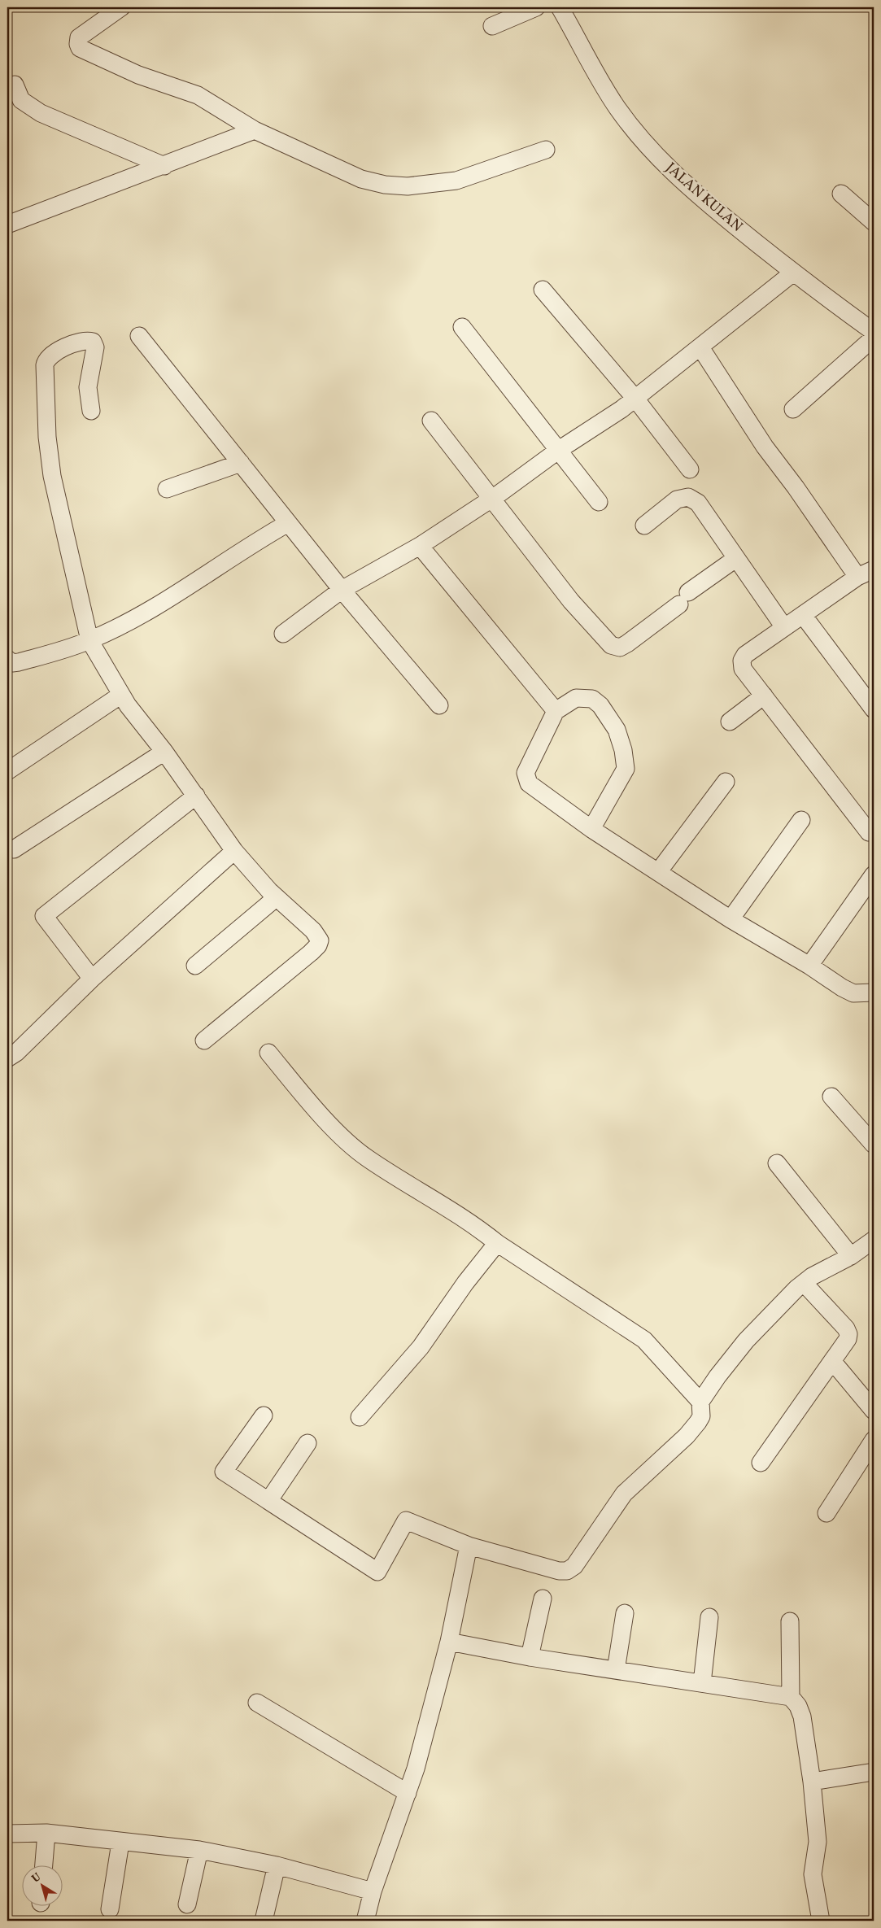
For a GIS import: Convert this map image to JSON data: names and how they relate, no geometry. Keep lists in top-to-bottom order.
{
  "streets": {
    "street": ["JALAN KULAN"]
  },
  "north": "top left"
}
